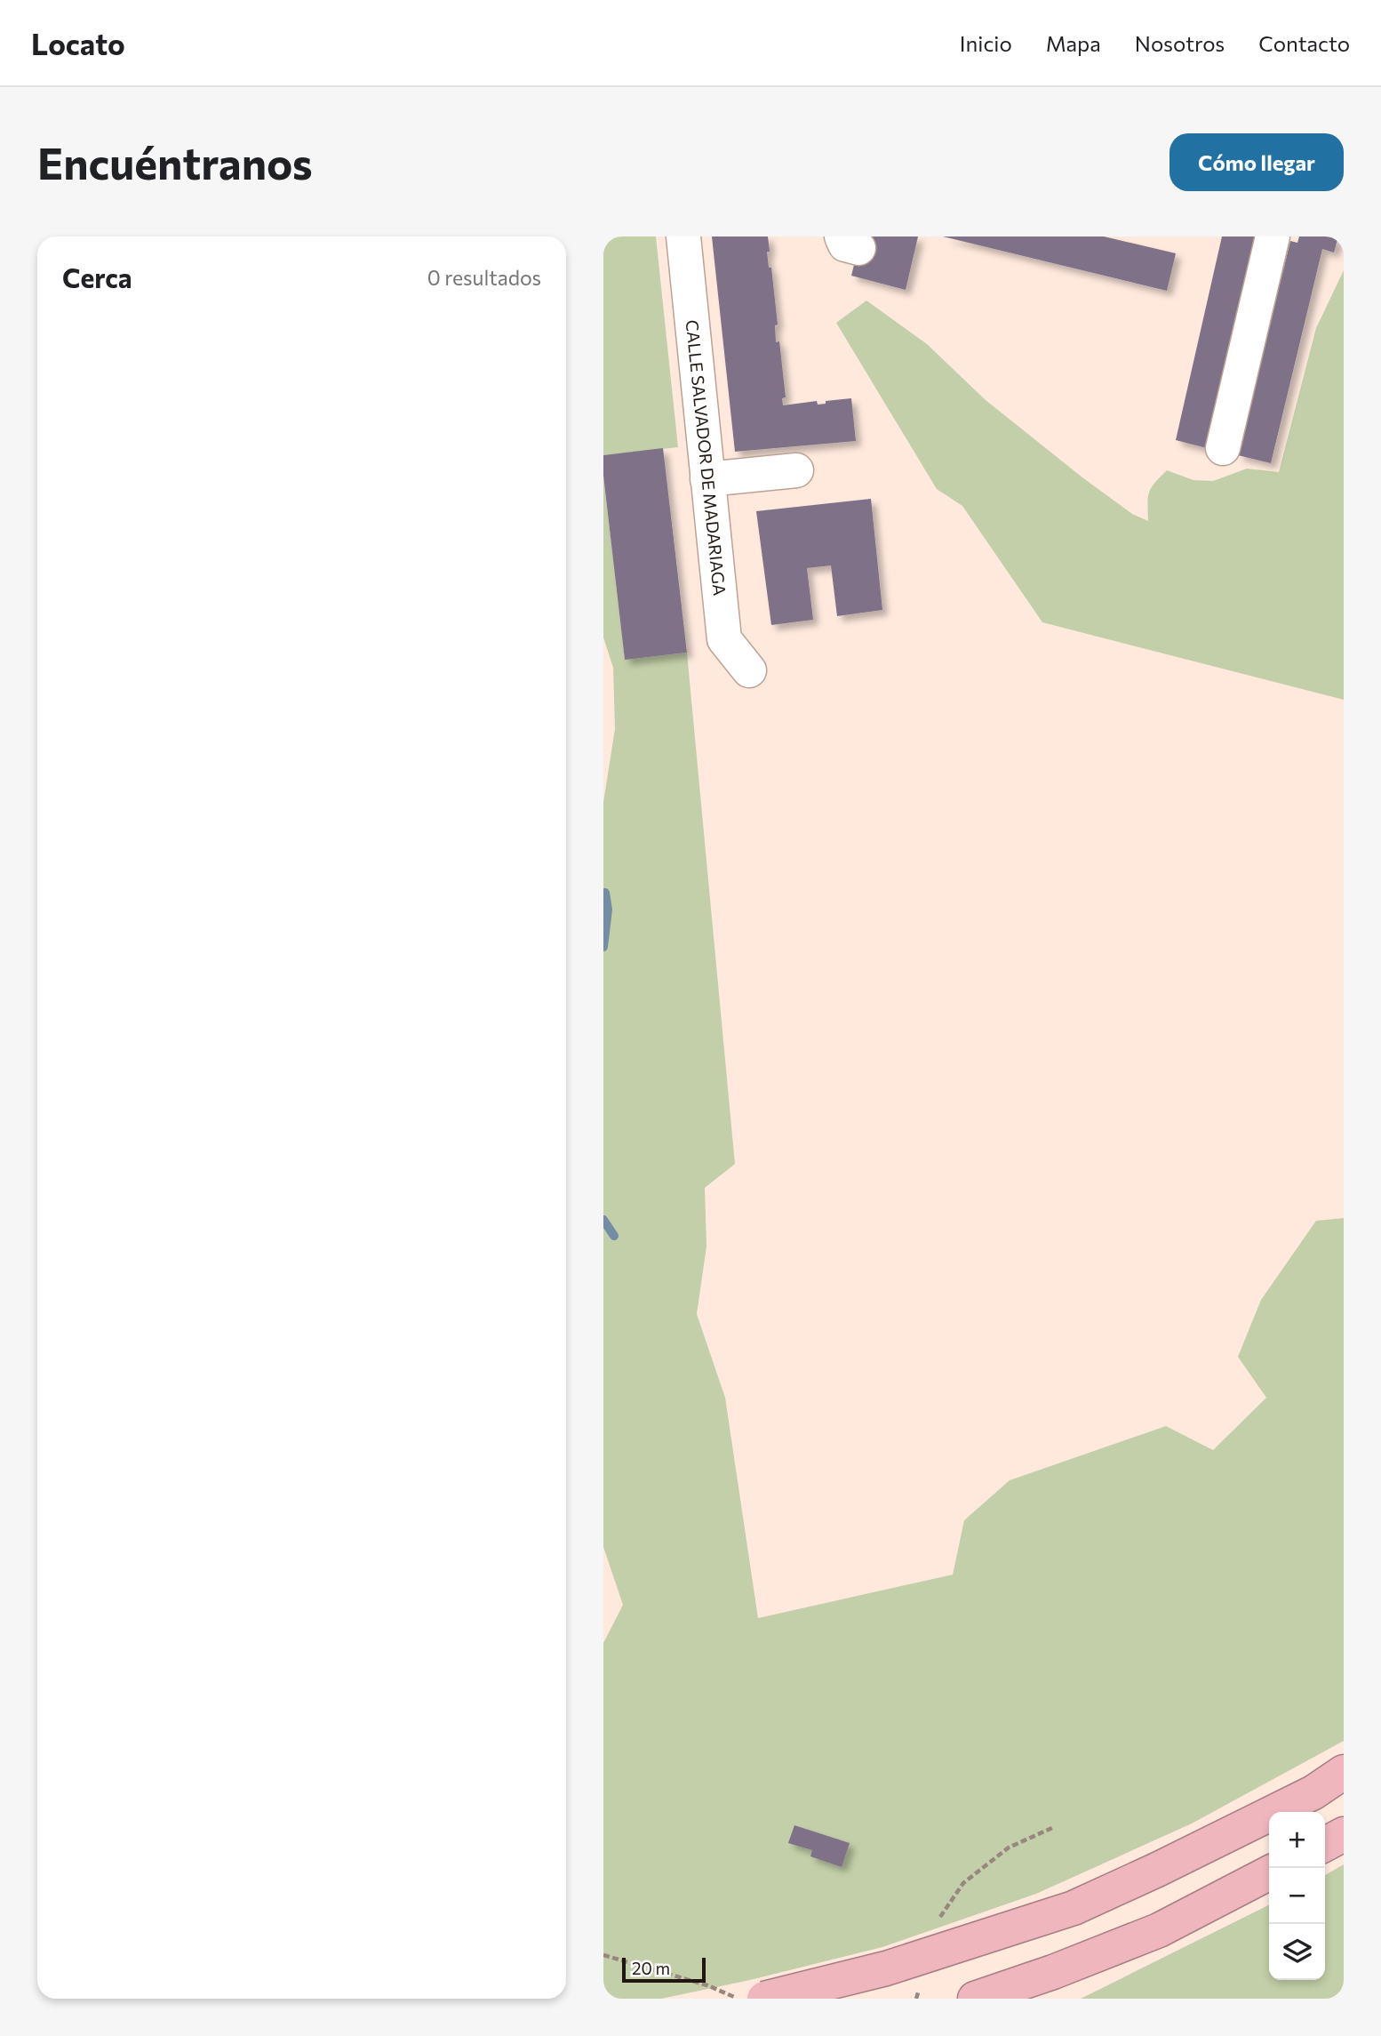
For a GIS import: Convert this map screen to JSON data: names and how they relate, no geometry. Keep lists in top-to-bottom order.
{
  "streets": {
    "street": ["CALLE SALVADOR DE MADARIAGA"]
  },
  "scale_bar": "20 m",
  "page": {
    "header": "Locato",
    "nav": [
      "Inicio",
      "Mapa",
      "Nosotros",
      "Contacto"
    ],
    "buttons": "Cómo llegar",
    "title": "Encuéntranos",
    "heading": ["Cerca", "0 resultados"],
    "map_buttons": ["+", "−"],
    "scale": "20 m"
  }
}
